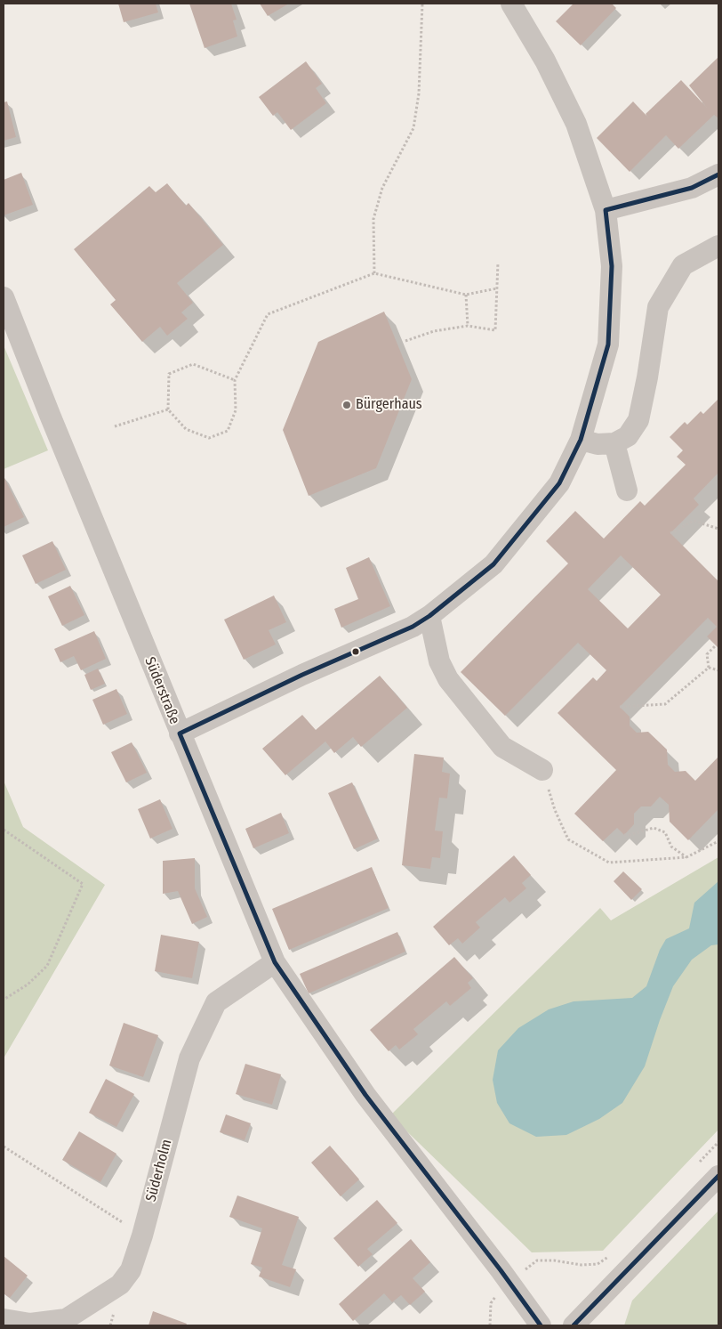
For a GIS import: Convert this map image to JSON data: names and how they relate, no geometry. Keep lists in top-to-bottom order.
{
  "streets": {
    "street": ["Süderstraße", "Süderholm"]
  },
  "crossings": [
    ["Süderstraße", "Süderholm"]
  ],
  "places": ["Bürgerhaus"]
}
